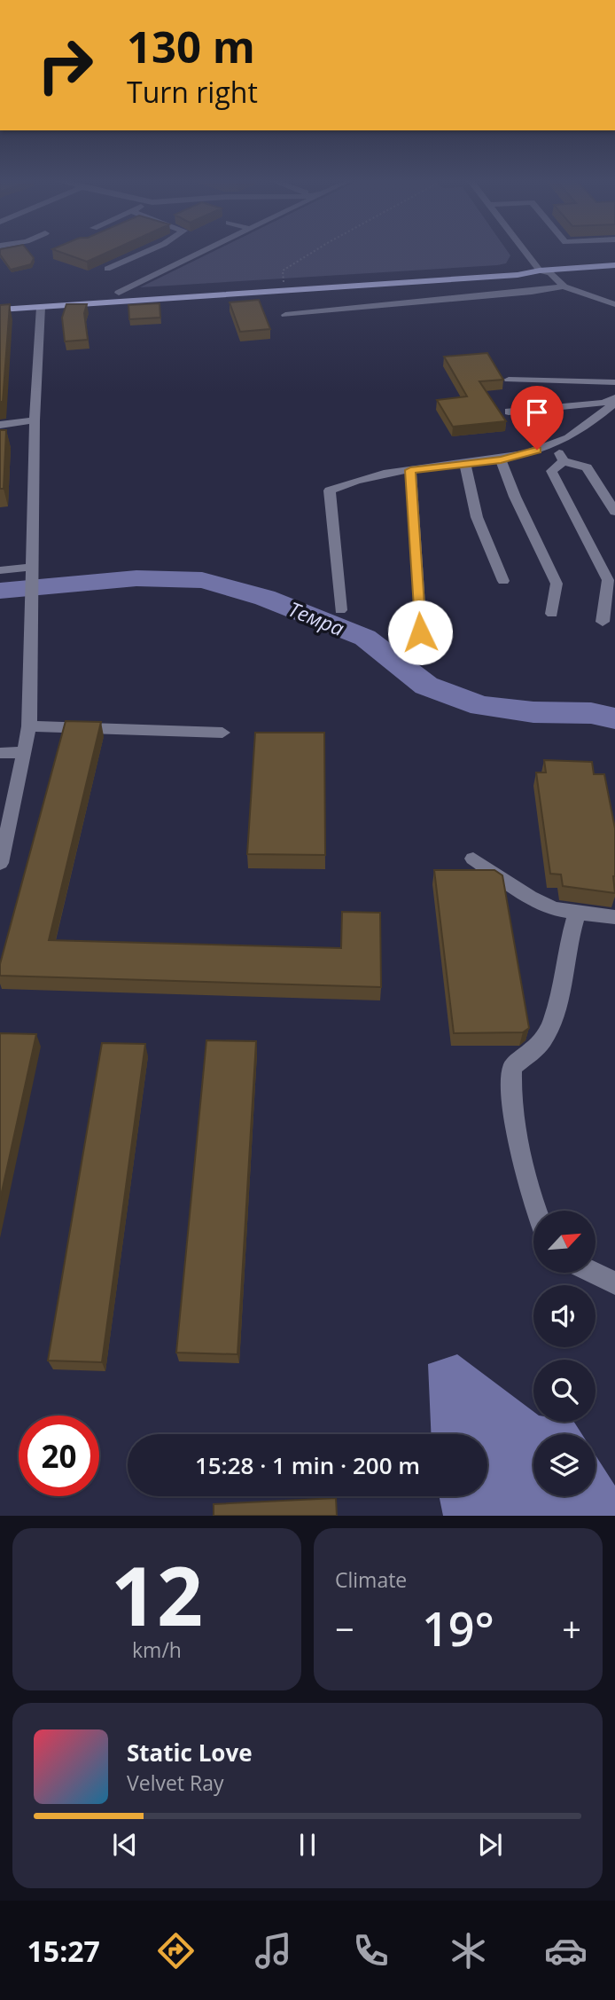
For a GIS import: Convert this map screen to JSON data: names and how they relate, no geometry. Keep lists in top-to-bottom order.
{
  "water": ["Темра"],
  "north": "top right",
  "page": {
    "turn": ["130 m", "Turn right"],
    "limit": "20",
    "trip": "15:28 · 1 min · 200 m",
    "tile": [
      ["12", "km/h"],
      "Climate"
    ],
    "heat": ["−", "19°", "+"],
    "song": ["Static Love", "Velvet Ray"],
    "tabs": "15:27"
  }
}
